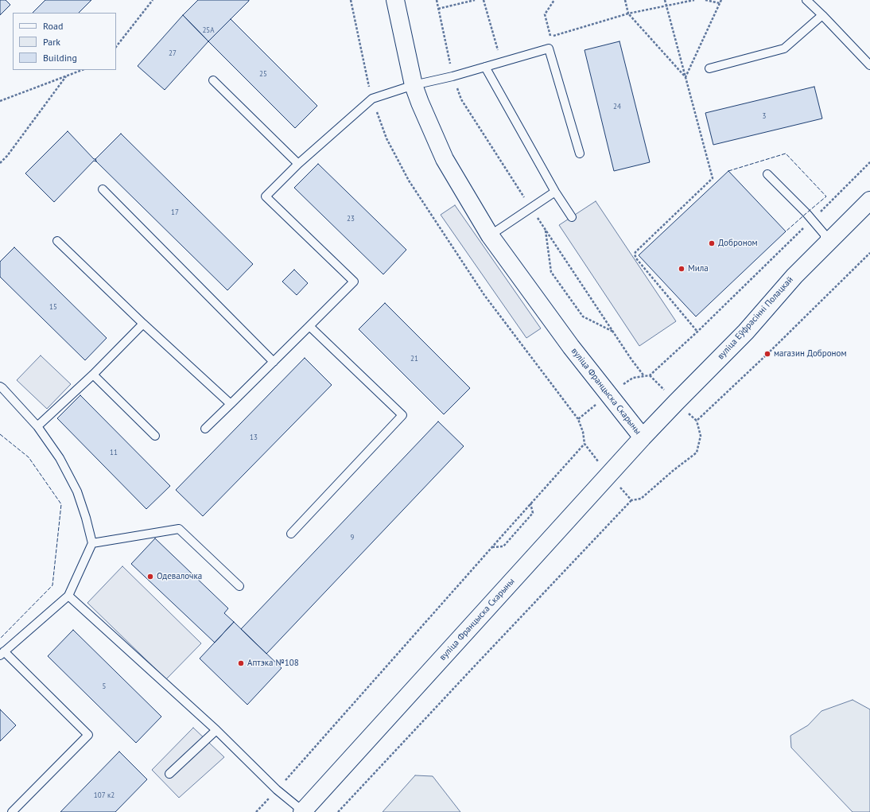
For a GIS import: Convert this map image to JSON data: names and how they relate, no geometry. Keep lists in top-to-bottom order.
{
  "streets": {
    "street": ["вуліца Еўфрасінні Полацкай", "вуліца Францыска Скарыны"]
  },
  "crossings": [
    ["вуліца Еўфрасінні Полацкай", "вуліца Францыска Скарыны"]
  ],
  "places": [
    "Доброном",
    "Мила",
    "магазин Доброном",
    "Одевалочка",
    "Аптэка №108"
  ],
  "house_numbers": [
    "25А",
    "27",
    "25",
    "24",
    "3",
    "17",
    "23",
    "15",
    "21",
    "13",
    "11",
    "9",
    "5",
    "107 к2"
  ],
  "legend": ["Road", "Park", "Building"]
}
